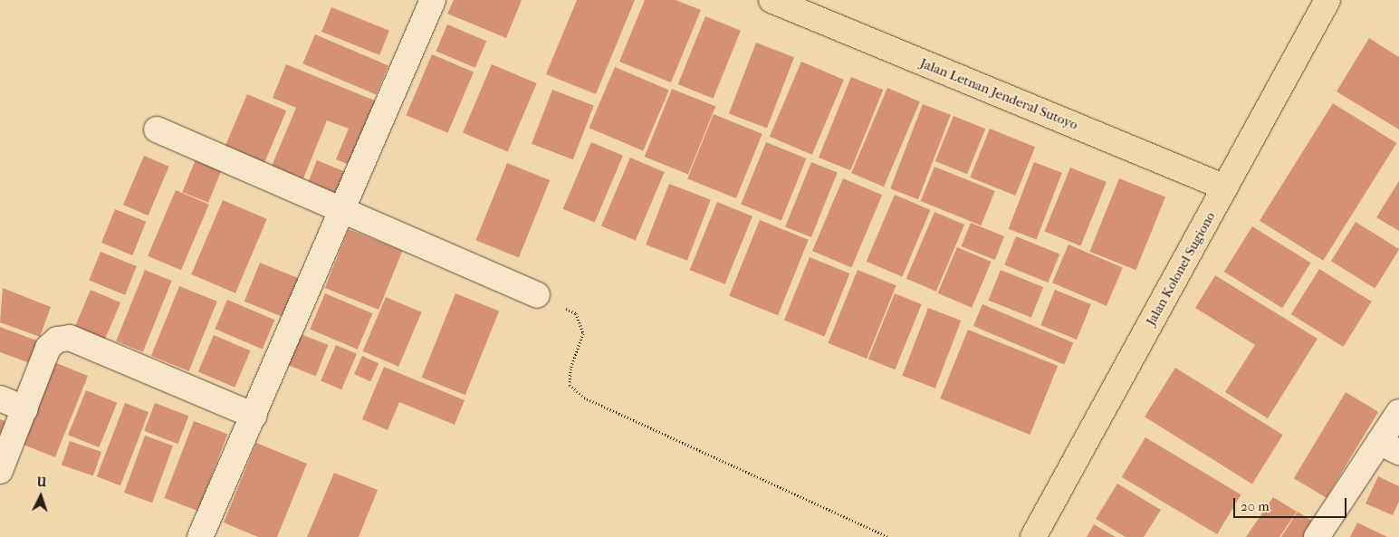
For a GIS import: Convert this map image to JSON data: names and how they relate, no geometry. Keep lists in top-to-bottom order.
{
  "streets": {
    "main road": ["Jalan Letnan Jenderal Sutoyo", "Jalan Kolonel Sugiono"]
  },
  "crossings": [
    ["Jalan Letnan Jenderal Sutoyo", "Jalan Kolonel Sugiono"]
  ],
  "scale_bar": "20 m",
  "north": "top"
}
